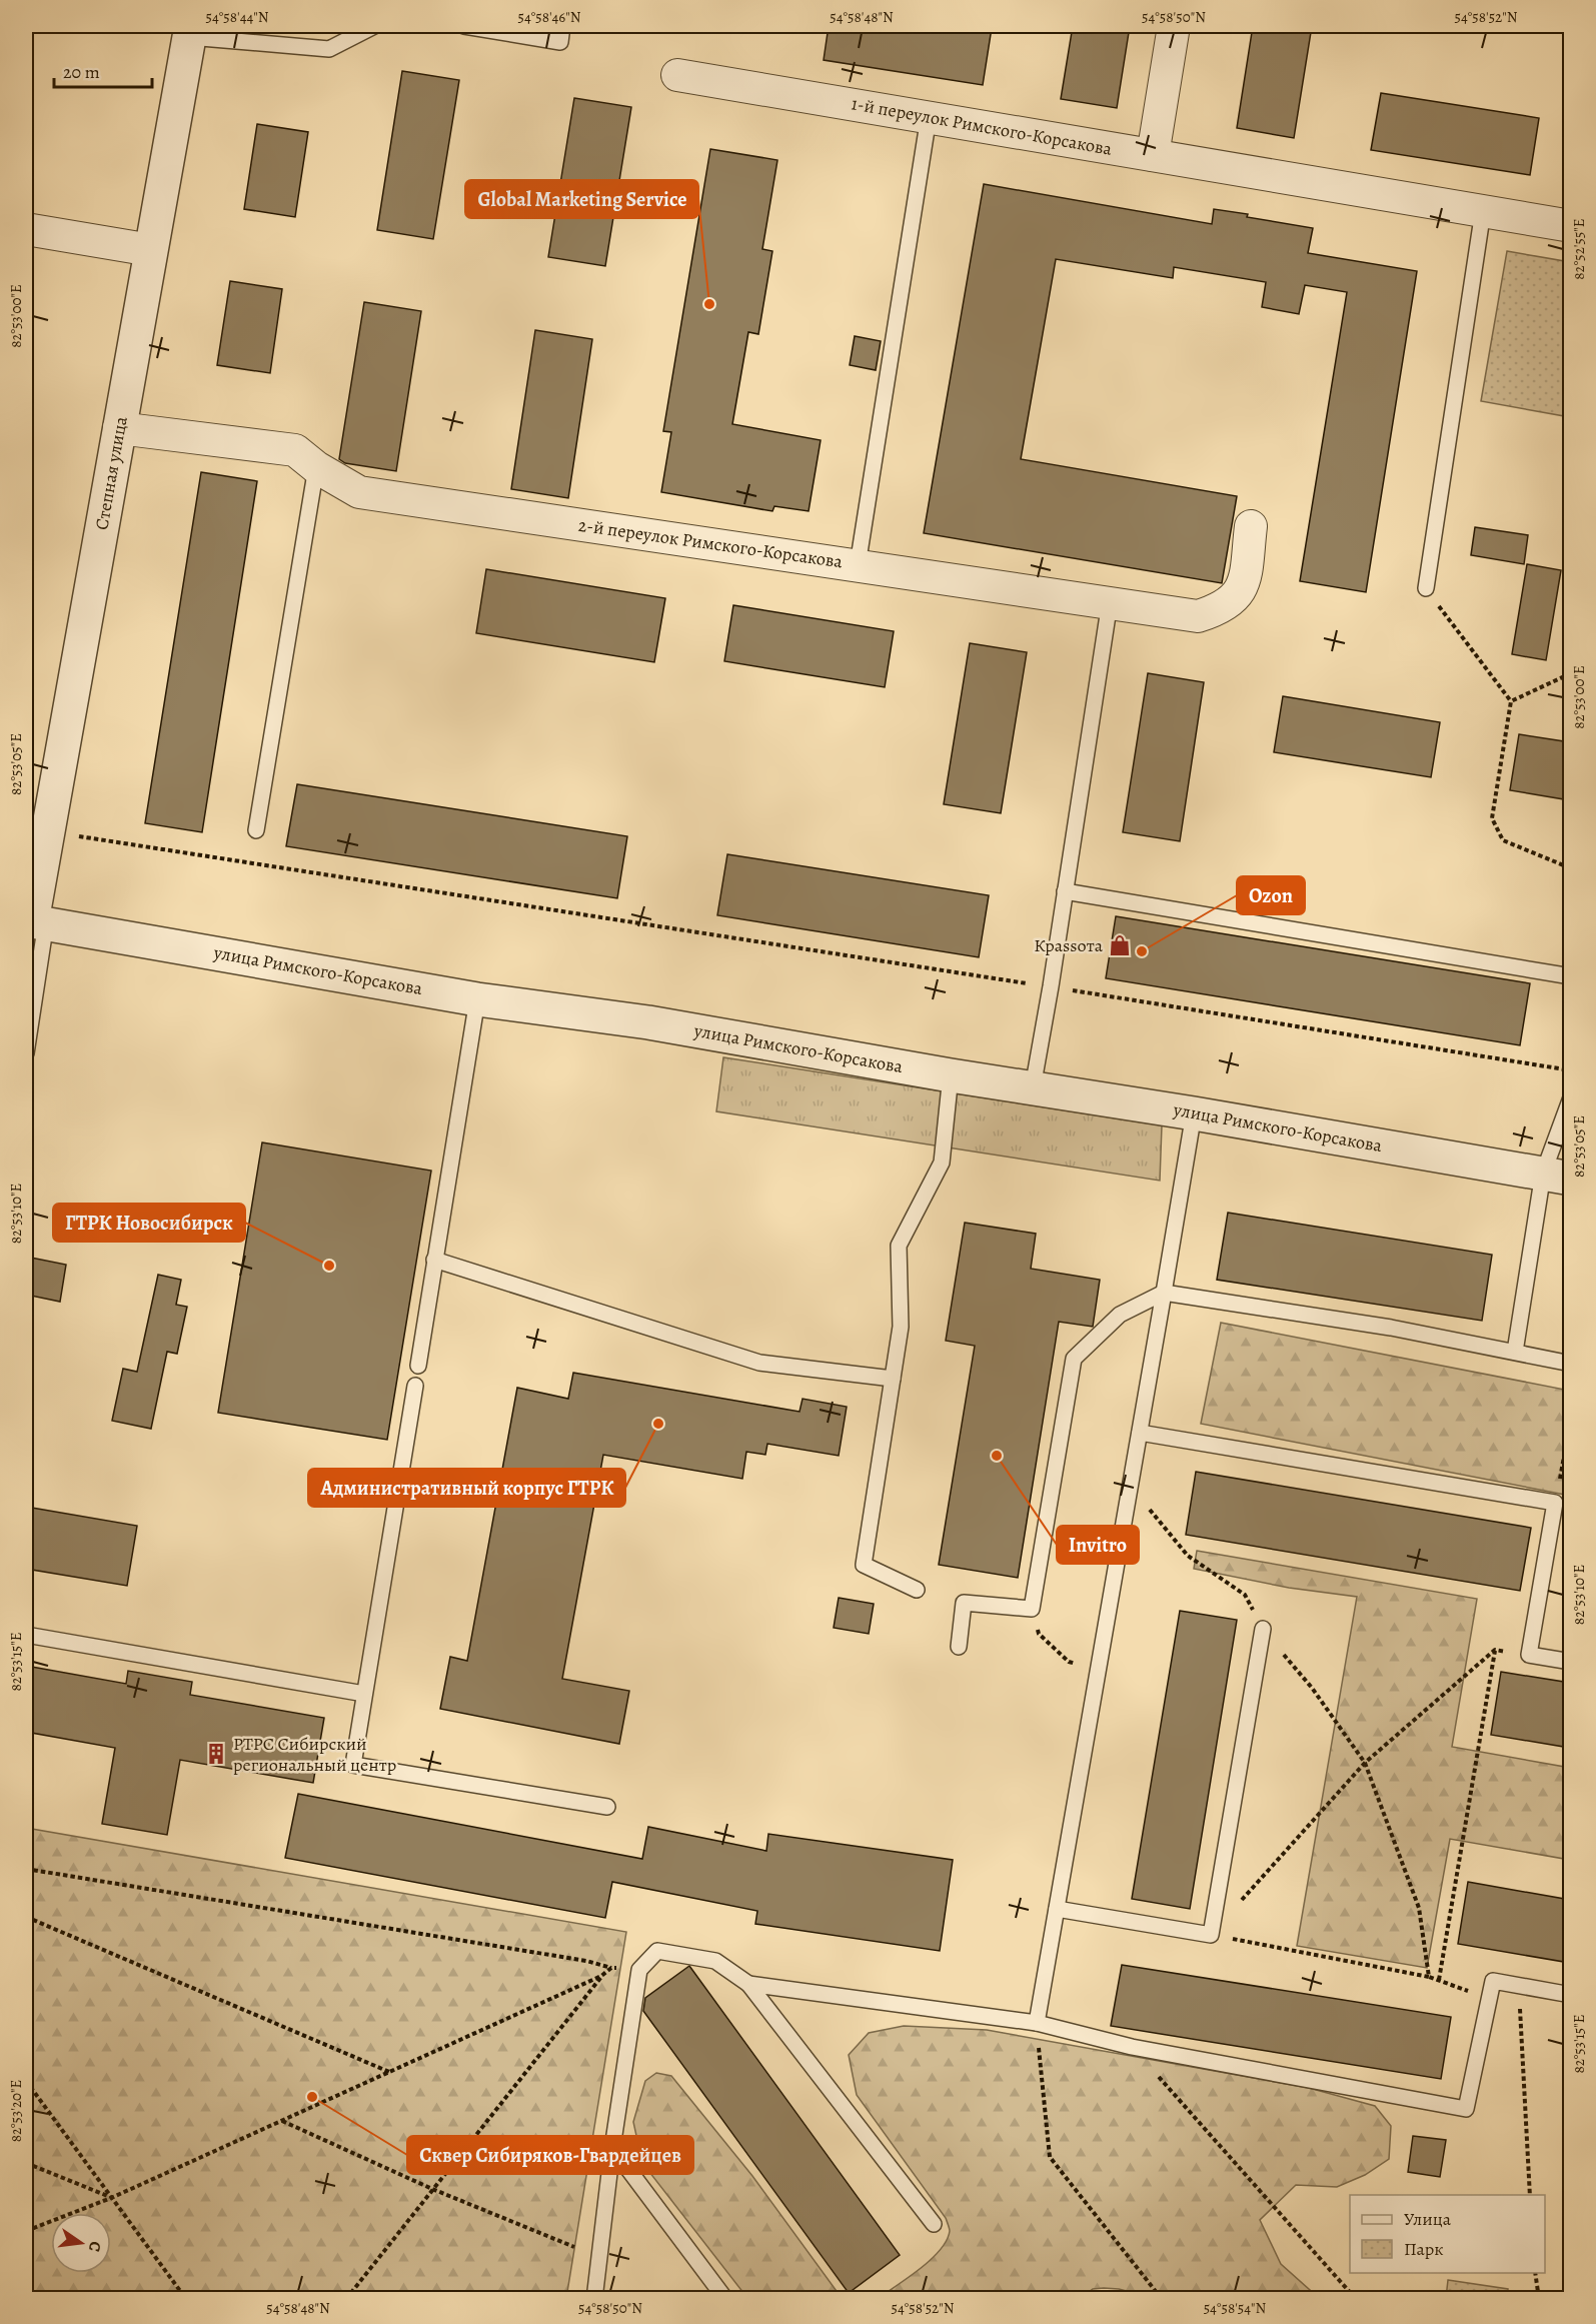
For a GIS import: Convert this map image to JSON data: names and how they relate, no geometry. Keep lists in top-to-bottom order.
{
  "streets": {
    "street": [
      "1-й переулок Римского-Корсакова",
      "Степная улица",
      "2-й переулок Римского-Корсакова",
      "улица Римского-Корсакова"
    ]
  },
  "crossings": [
    ["Степная улица", "2-й переулок Римского-Корсакова"],
    ["Степная улица", "улица Римского-Корсакова"]
  ],
  "places": {
    "other": [
      "Global Marketing Service",
      "Ozon",
      "ГТРК Новосибирск",
      "Административный корпус ГТРК",
      "Invitro",
      "Сквер Сибиряков-Гвардейцев"
    ],
    "shop": ["Краssота"],
    "building": ["РТРС Сибирский региональный центр"]
  },
  "legend": ["Улица", "Парк"],
  "scale_bar": "20 m",
  "north": "right",
  "coordinates": [
    "54°58'44\"N",
    "54°58'46\"N",
    "54°58'48\"N",
    "54°58'50\"N",
    "54°58'52\"N",
    "82°52'55\"E",
    "82°53'00\"E",
    "82°53'05\"E",
    "82°53'10\"E",
    "82°53'15\"E",
    "82°53'20\"E",
    "54°58'54\"N"
  ]
}
